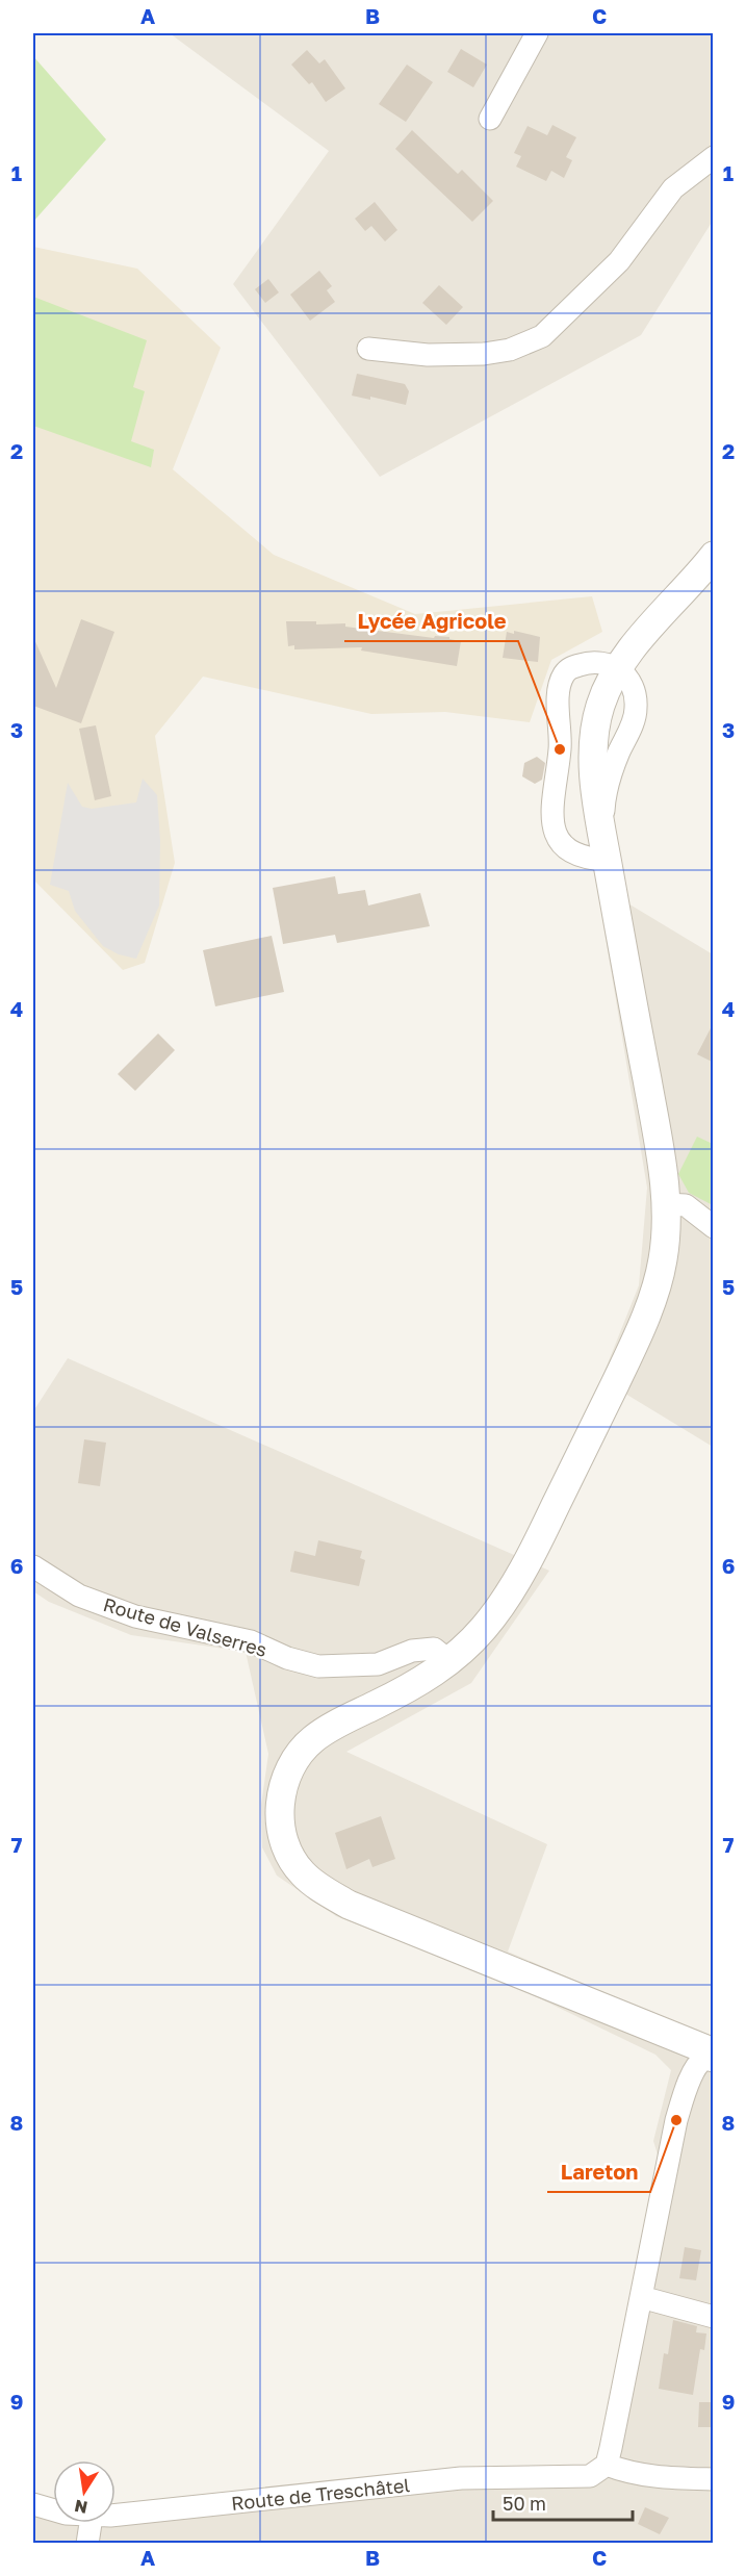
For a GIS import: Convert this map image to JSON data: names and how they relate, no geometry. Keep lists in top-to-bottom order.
{
  "streets": {
    "street": ["Route de Valserres", "Route de Treschâtel"]
  },
  "places": ["Lycée Agricole", "Lareton"],
  "scale_bar": "50 m",
  "north": "bottom",
  "grid": {
    "columns": ["A", "B", "C"],
    "rows": [
      "1",
      "2",
      "3",
      "4",
      "5",
      "6",
      "7",
      "8",
      "9"
    ]
  }
}
